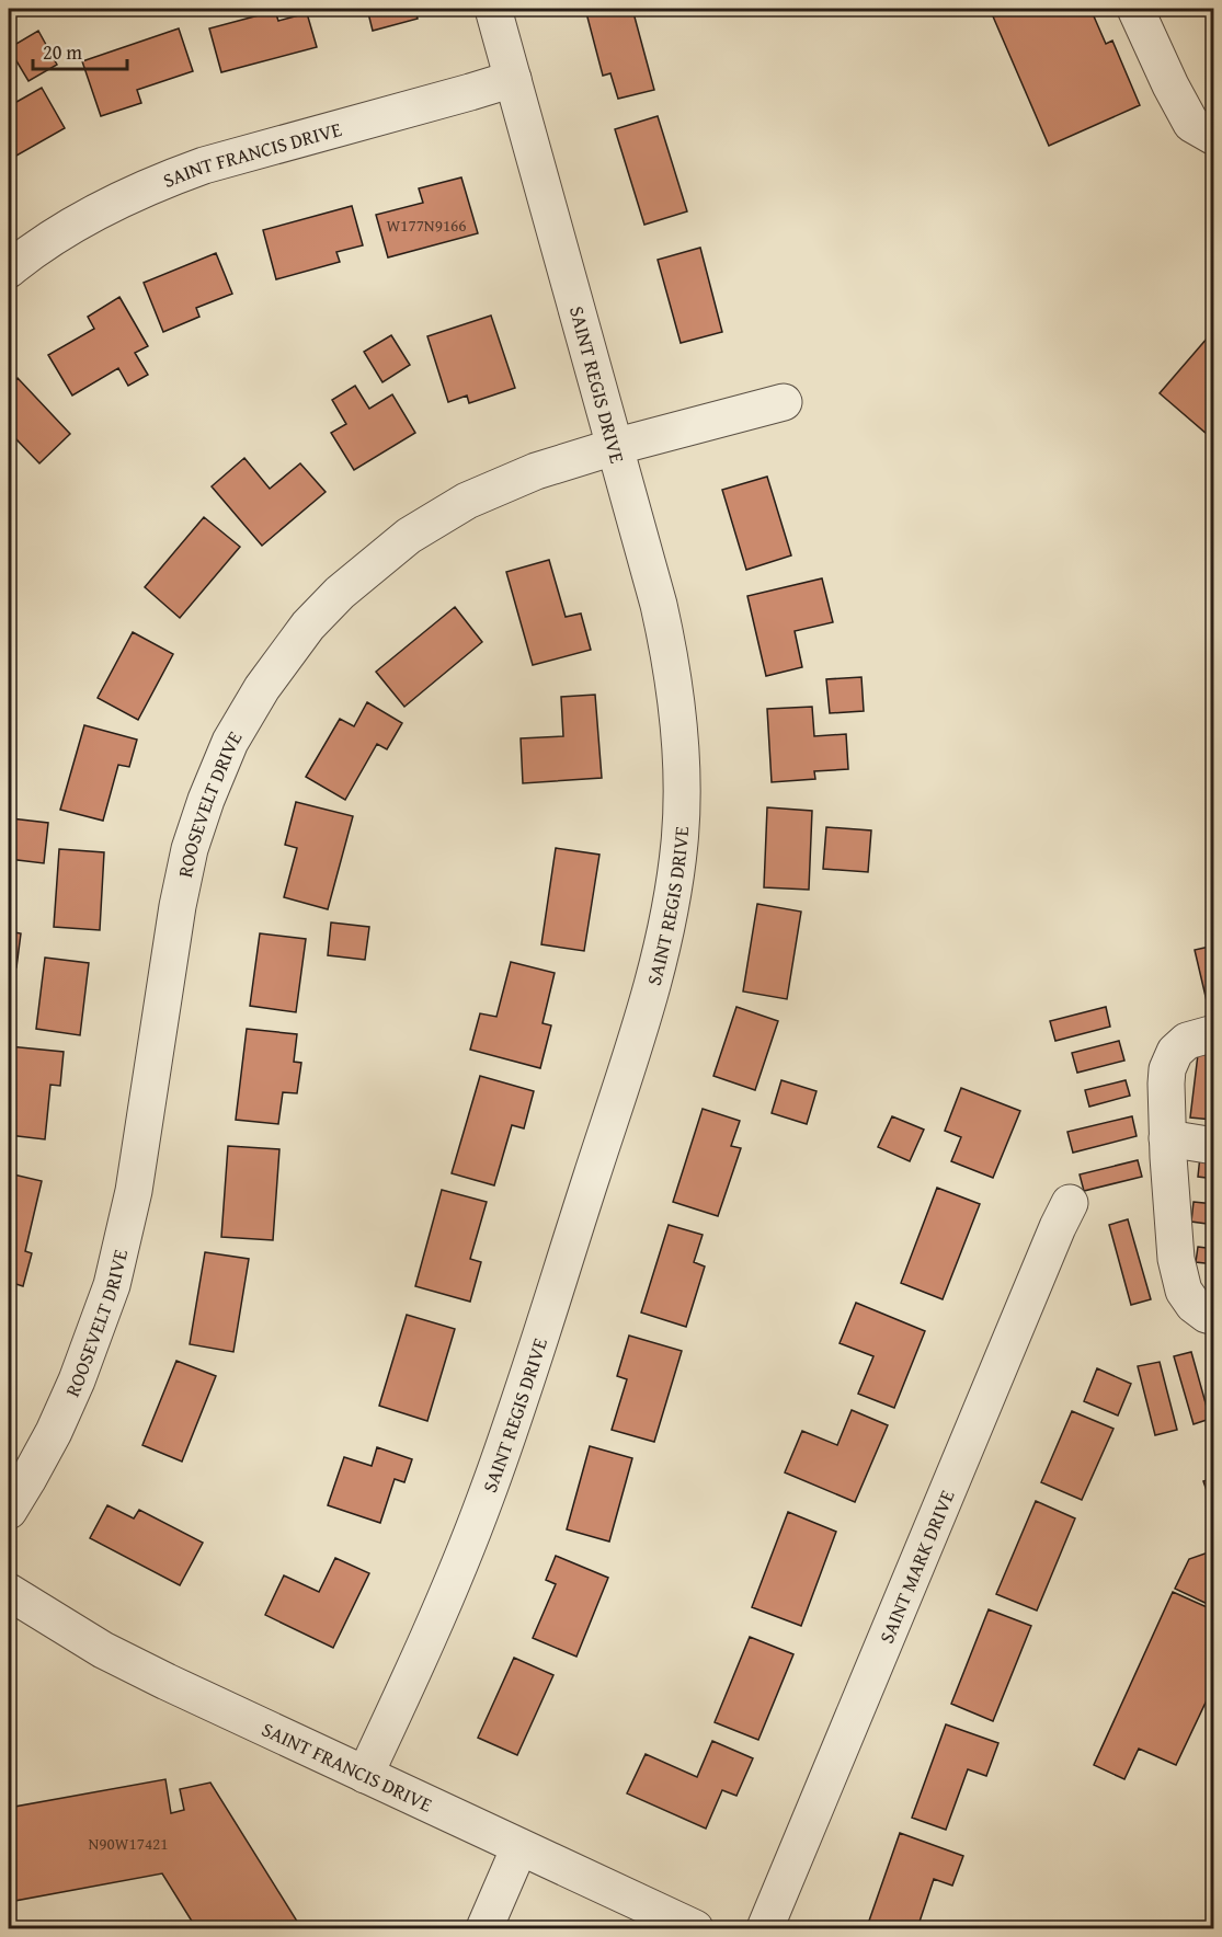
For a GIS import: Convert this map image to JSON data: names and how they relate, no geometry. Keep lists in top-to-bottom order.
{
  "streets": {
    "street": [
      "SAINT FRANCIS DRIVE",
      "SAINT REGIS DRIVE",
      "ROOSEVELT DRIVE",
      "SAINT MARK DRIVE"
    ]
  },
  "crossings": [
    ["SAINT FRANCIS DRIVE", "SAINT REGIS DRIVE"],
    ["SAINT REGIS DRIVE", "ROOSEVELT DRIVE"]
  ],
  "house_numbers": ["W177N9166", "N90W17421"],
  "scale_bar": "20 m"
}
